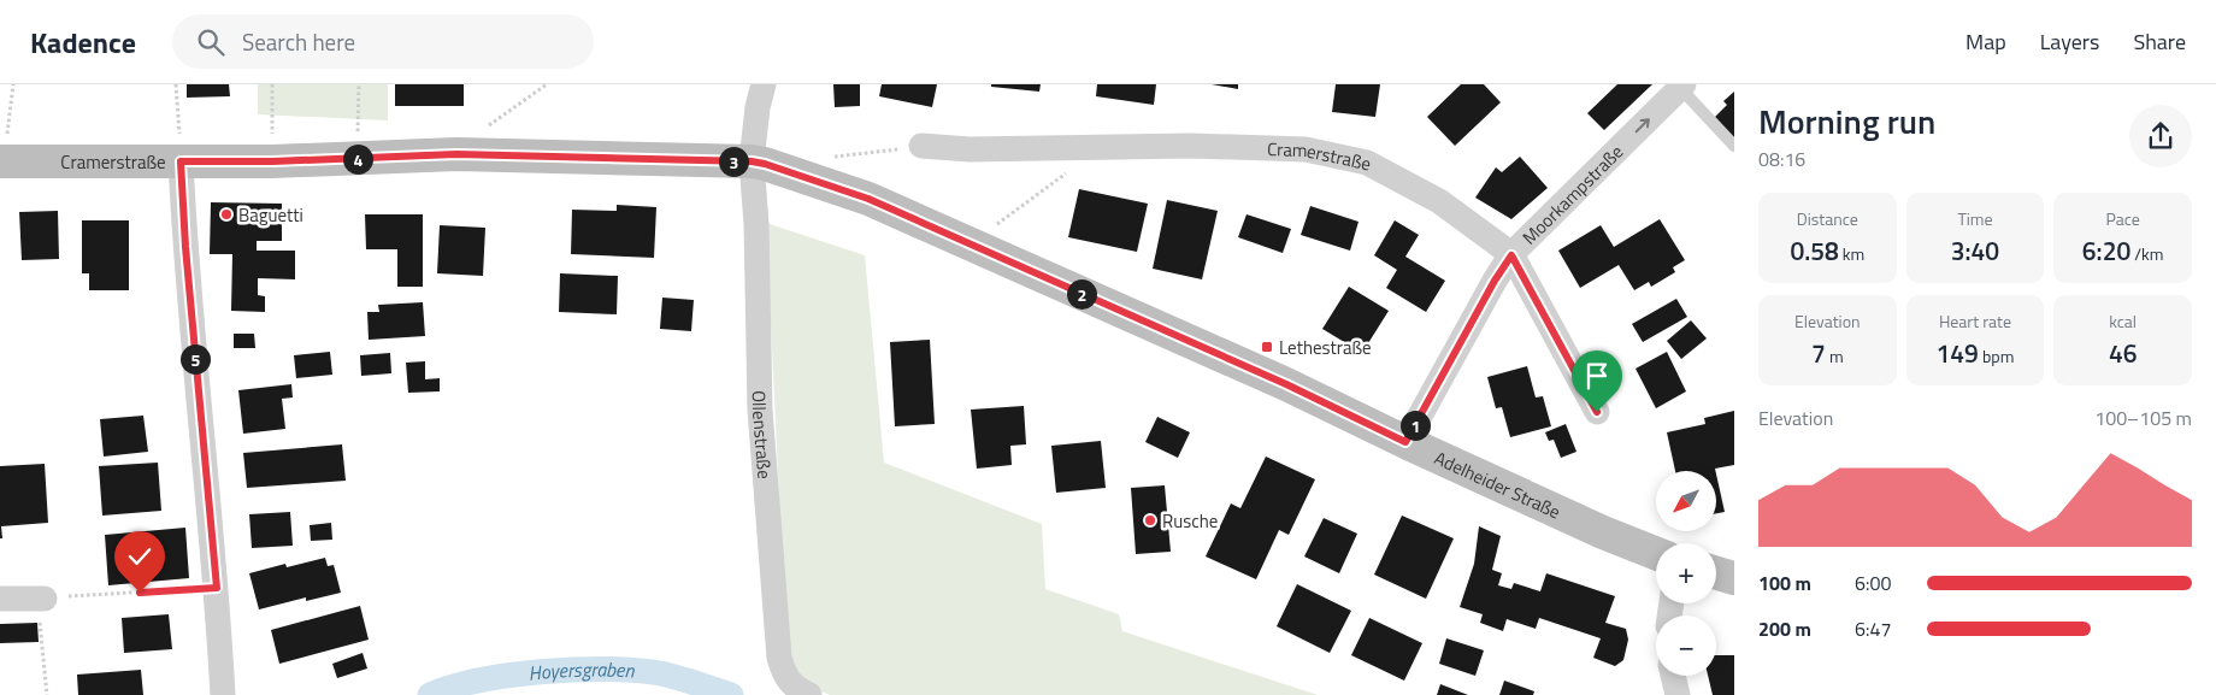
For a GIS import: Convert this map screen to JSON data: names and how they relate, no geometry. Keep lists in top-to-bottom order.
{
  "streets": {
    "main road": ["Cramerstraße", "Adelheider Straße"],
    "street": ["Moorkampstraße", "Ollenstraße"]
  },
  "crossings": [
    ["Cramerstraße", "Moorkampstraße"],
    ["Cramerstraße", "Ollenstraße"],
    ["Cramerstraße", "Adelheider Straße"],
    ["Moorkampstraße", "Adelheider Straße"]
  ],
  "one_way": ["Moorkampstraße"],
  "water": ["Hoyersgraben"],
  "places": {
    "other": ["Baguetti", "Rusche"],
    "transit": ["Lethestraße"]
  },
  "north": "bottom left",
  "page": {
    "header": "Kadence",
    "search": "Search here",
    "nav": ["Map", "Layers", "Share"],
    "heading": ["Morning run", "08:16"],
    "pins": [
      "4",
      "3",
      "2",
      "5",
      "1"
    ],
    "stats": [
      ["Distance", "0.58 km"],
      ["Time", "3:40"],
      ["Pace", "6:20 /km"],
      ["Elevation", "7 m"],
      ["Heart rate", "149 bpm"],
      ["kcal", "46"]
    ],
    "chart": ["Elevation", "100–105 m"],
    "map_buttons": ["+", "−"],
    "list": [
      {
        "name": "100 m",
        "note": "6:00"
      },
      {
        "name": "200 m",
        "note": "6:47"
      }
    ]
  }
}
